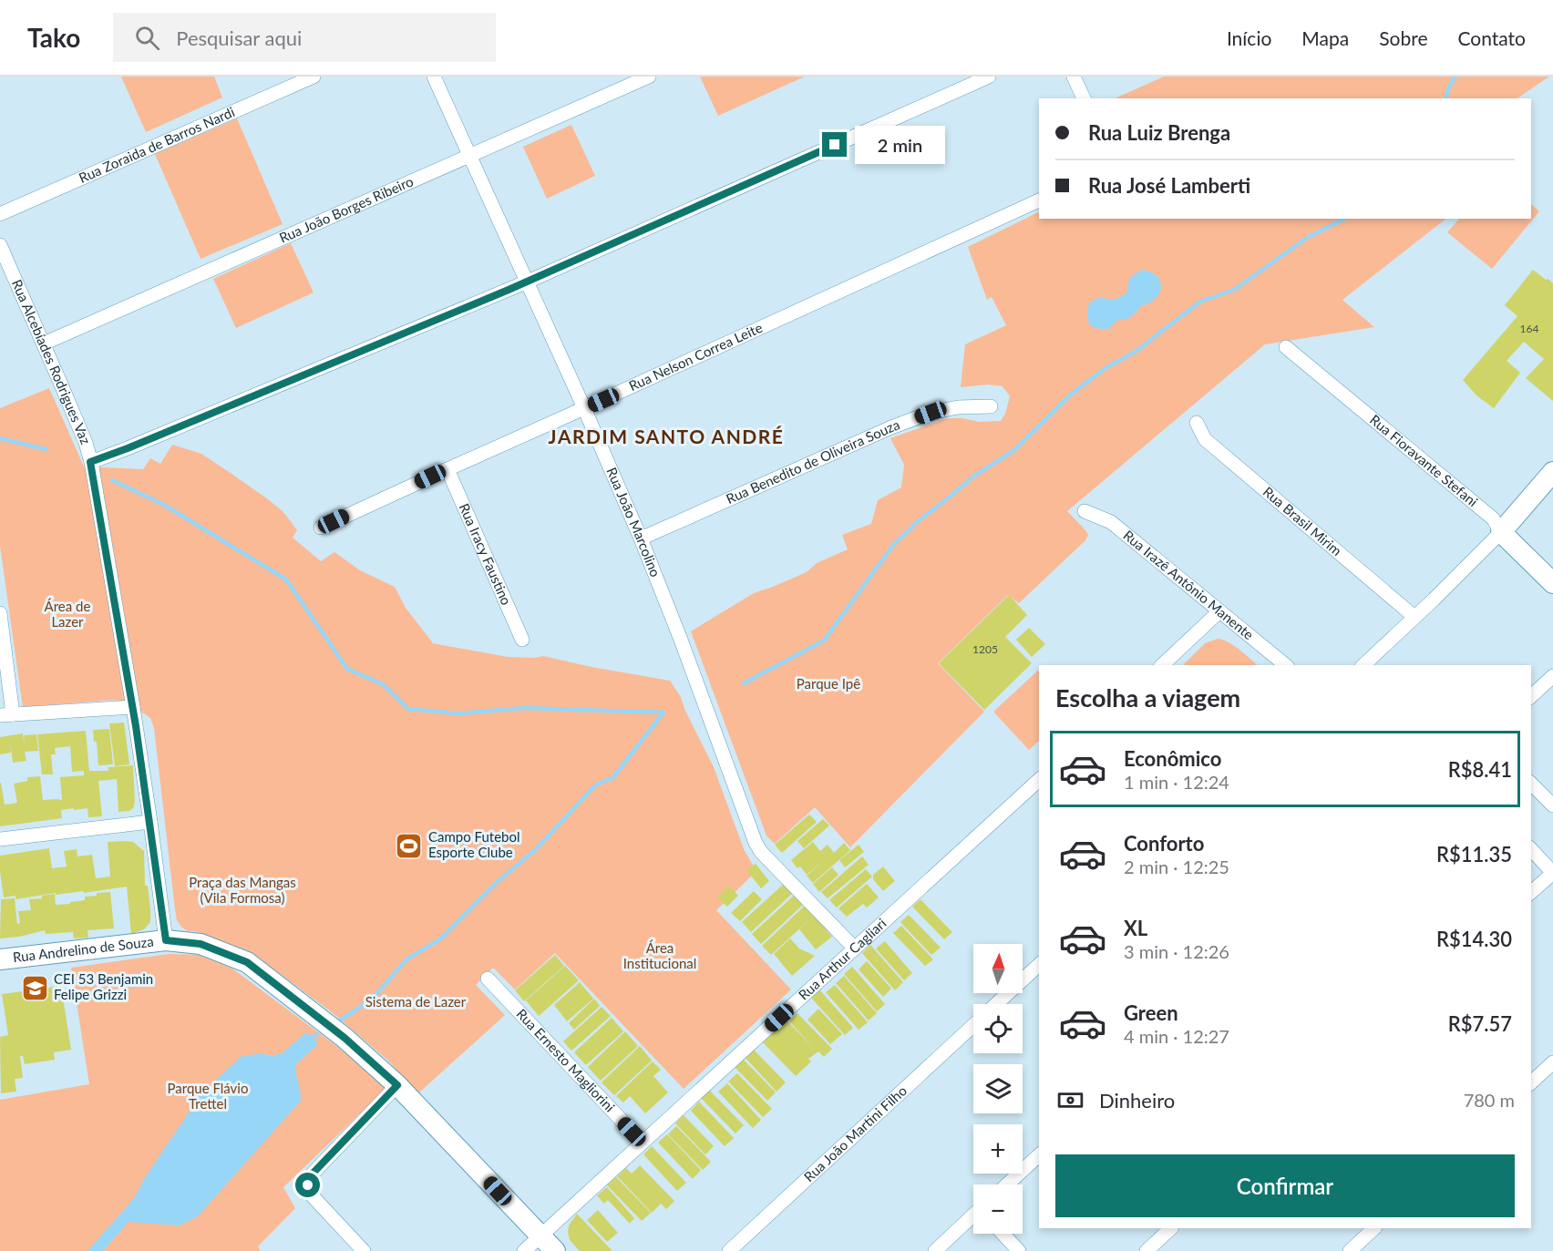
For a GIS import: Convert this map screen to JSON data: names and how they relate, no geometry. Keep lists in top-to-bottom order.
{
  "streets": {
    "street": [
      "Rua Zoraida de Barros Nardi",
      "Rua João Borges Ribeiro",
      "Rua Nelson Correa Leite",
      "Rua Alcebíades Rodrigues Vaz",
      "Rua Fioravante Stefani",
      "Rua Benedito de Oliveira Souza",
      "Rua João Marcolino",
      "Rua Brasil Mirim",
      "Rua Iracy Faustino",
      "Rua Irazê Antônio Manente",
      "Rua Andrelino de Souza",
      "Rua Arthur Cagliari",
      "Rua Ernesto Magliorini",
      "Rua João Martini Filho"
    ]
  },
  "crossings": [
    ["Rua João Borges Ribeiro", "Rua Alcebíades Rodrigues Vaz"],
    ["Rua João Borges Ribeiro", "Rua João Marcolino"],
    ["Rua Nelson Correa Leite", "Rua João Marcolino"],
    ["Rua Nelson Correa Leite", "Rua Iracy Faustino"],
    ["Rua Alcebíades Rodrigues Vaz", "Rua Andrelino de Souza"],
    ["Rua Benedito de Oliveira Souza", "Rua João Marcolino"],
    ["Rua João Marcolino", "Rua Arthur Cagliari"],
    ["Rua Andrelino de Souza", "Rua Arthur Cagliari"],
    ["Rua Arthur Cagliari", "Rua Ernesto Magliorini"]
  ],
  "districts": ["JARDIM SANTO ANDRÉ"],
  "parks": [
    "Área de Lazer",
    "Parque Ipê",
    "Praça das Mangas (Vila Formosa)",
    "Área Institucional",
    "Sistema de Lazer",
    "Parque Flávio Trettel"
  ],
  "places": {
    "sports": ["Campo Futebol Esporte Clube"],
    "school or university": ["CEI 53 Benjamin Felipe Grizzi"]
  },
  "house_numbers": ["164", "1205"],
  "north": "top",
  "page": {
    "header": "Tako",
    "search": "Pesquisar aqui",
    "nav": [
      "Início",
      "Mapa",
      "Sobre",
      "Contato"
    ],
    "banner": ["Rua Luiz Brenga", "Rua José Lamberti"],
    "bubble": "2 min",
    "heading": "Escolha a viagem",
    "list": [
      {
        "name": "Econômico",
        "note": "1 min · 12:24",
        "value": "R$8.41"
      },
      {
        "name": "Conforto",
        "note": "2 min · 12:25",
        "value": "R$11.35"
      },
      {
        "name": "XL",
        "note": "3 min · 12:26",
        "value": "R$14.30"
      },
      {
        "name": "Green",
        "note": "4 min · 12:27",
        "value": "R$7.57"
      }
    ],
    "map_buttons": ["+", "−"],
    "pay": ["Dinheiro", "780 m"],
    "buttons": "Confirmar"
  }
}
